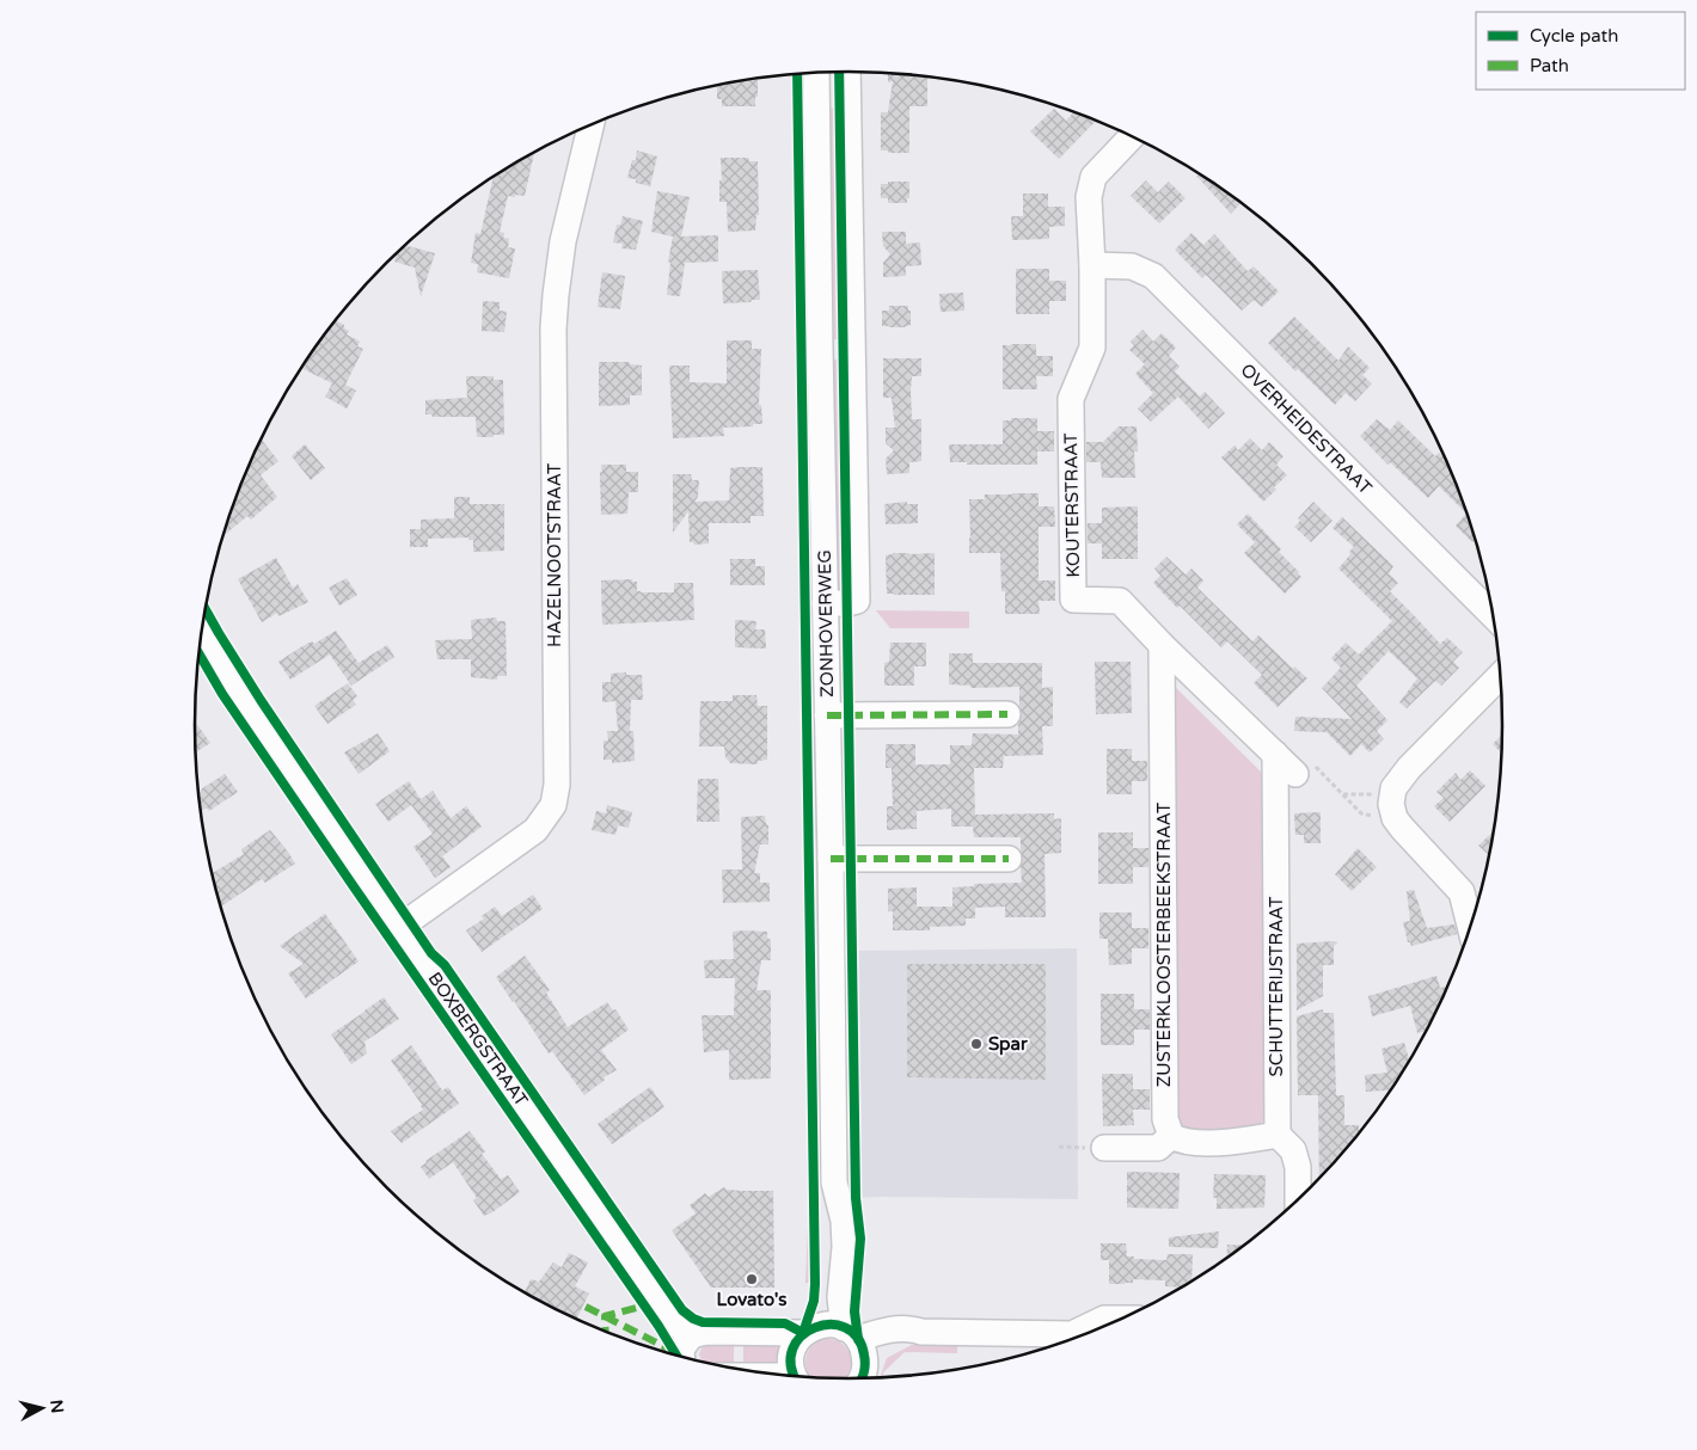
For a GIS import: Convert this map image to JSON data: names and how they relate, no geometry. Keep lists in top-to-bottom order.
{
  "streets": {
    "street": [
      "OVERHEIDESTRAAT",
      "KOUTERSTRAAT",
      "HAZELNOOTSTRAAT",
      "ZONHOVERWEG",
      "ZUSTERKLOOSTERBEEKSTRAAT",
      "SCHUTTERIJSTRAAT",
      "BOXBERGSTRAAT"
    ]
  },
  "crossings": [
    ["OVERHEIDESTRAAT", "KOUTERSTRAAT"],
    ["KOUTERSTRAAT", "ZUSTERKLOOSTERBEEKSTRAAT"],
    ["KOUTERSTRAAT", "SCHUTTERIJSTRAAT"],
    ["HAZELNOOTSTRAAT", "BOXBERGSTRAAT"]
  ],
  "places": ["Spar", "Lovato's"],
  "legend": ["Cycle path", "Path"],
  "north": "right"
}
